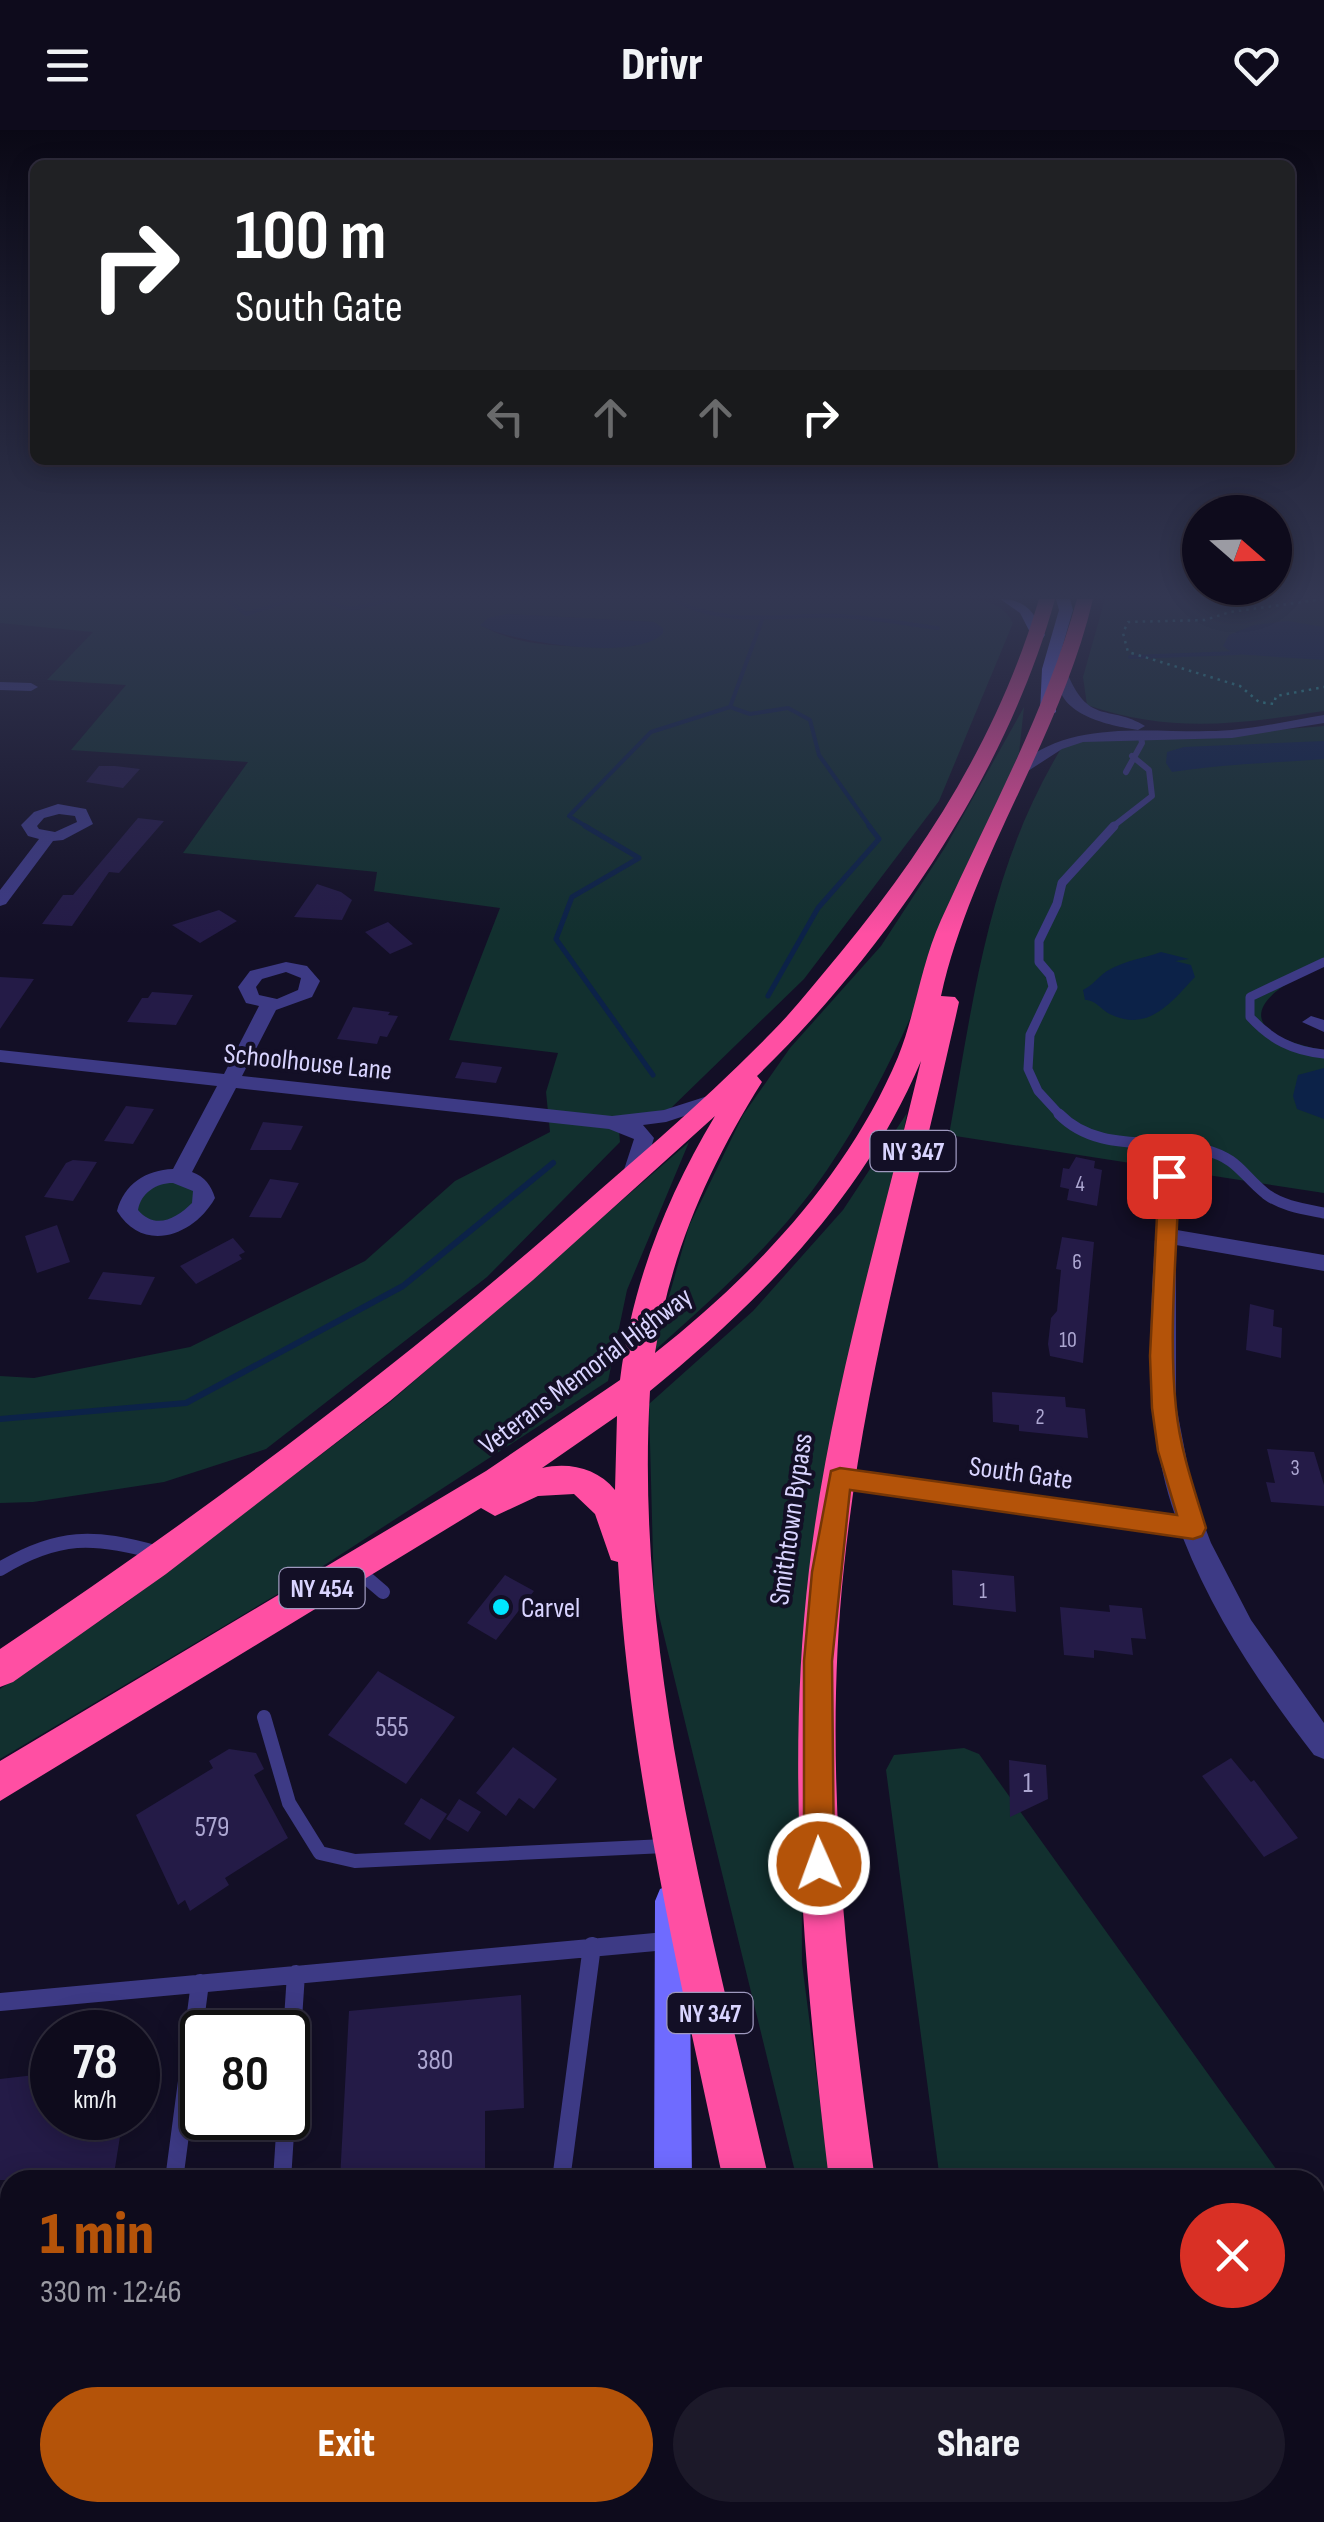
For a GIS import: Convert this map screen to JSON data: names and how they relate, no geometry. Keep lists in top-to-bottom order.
{
  "streets": {
    "highway": [
      "NY 347",
      "Veterans Memorial Highway",
      "Smithtown Bypass",
      "NY 454"
    ],
    "street": ["Schoolhouse Lane", "South Gate"]
  },
  "crossings": [
    ["NY 347", "Veterans Memorial Highway"],
    ["Veterans Memorial Highway", "Smithtown Bypass"],
    ["South Gate", "Smithtown Bypass"]
  ],
  "places": ["Carvel"],
  "house_numbers": [
    "4",
    "6",
    "10",
    "2",
    "3",
    "1",
    "555",
    "1",
    "579",
    "380"
  ],
  "north": "right",
  "page": {
    "header": "Drivr",
    "turn": ["100 m", "South Gate"],
    "speed": "78 km/h",
    "limit": "80",
    "heading": ["1 min", "330 m · 12:46"],
    "buttons": ["Exit", "Share"]
  }
}
